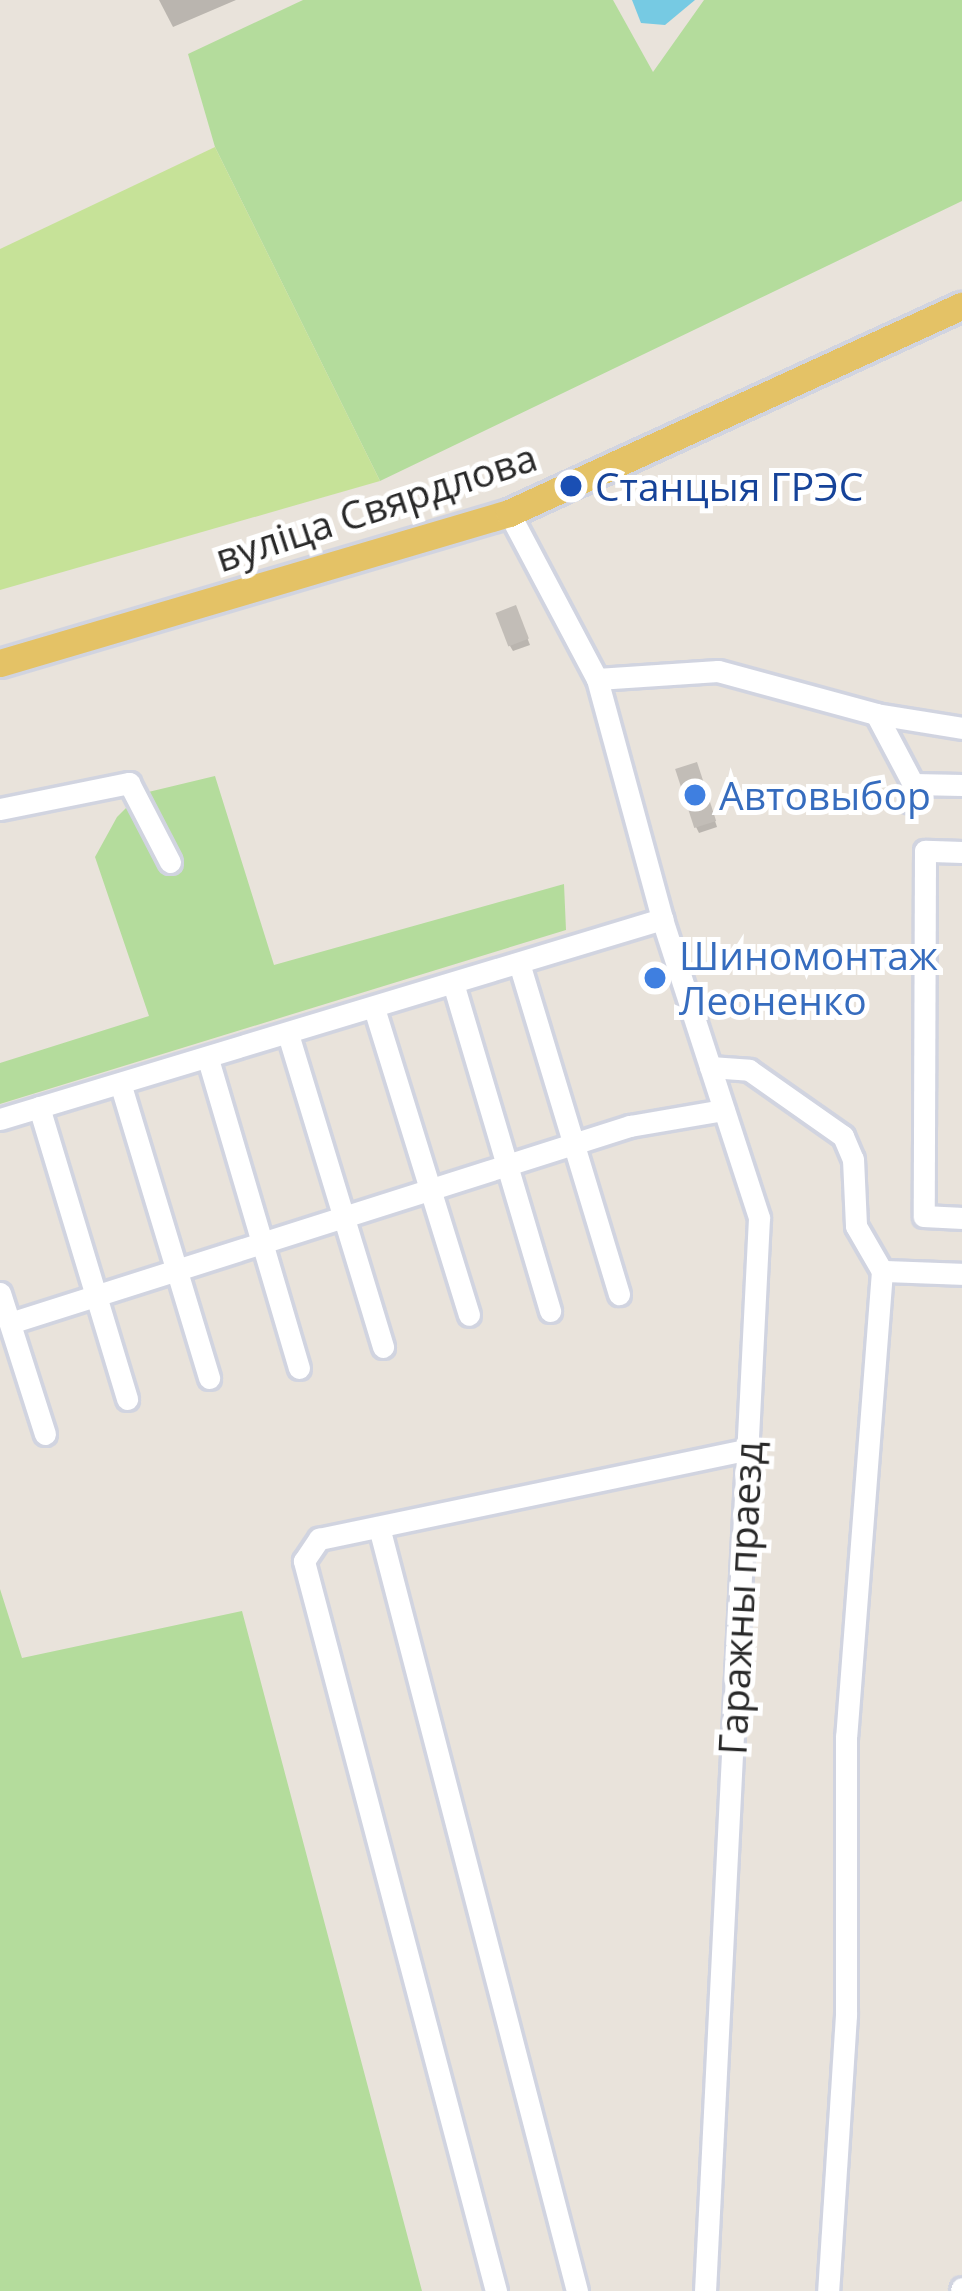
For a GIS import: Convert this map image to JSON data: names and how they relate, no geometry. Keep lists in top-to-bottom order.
{
  "streets": {
    "main road": ["вуліца Свярдлова"],
    "lane": ["Гаражны праезд"]
  },
  "crossings": [
    ["вуліца Свярдлова", "Гаражны праезд"]
  ],
  "places": ["Станцыя ГРЭС", "Автовыбор", "Шиномонтаж Леоненко"]
}
